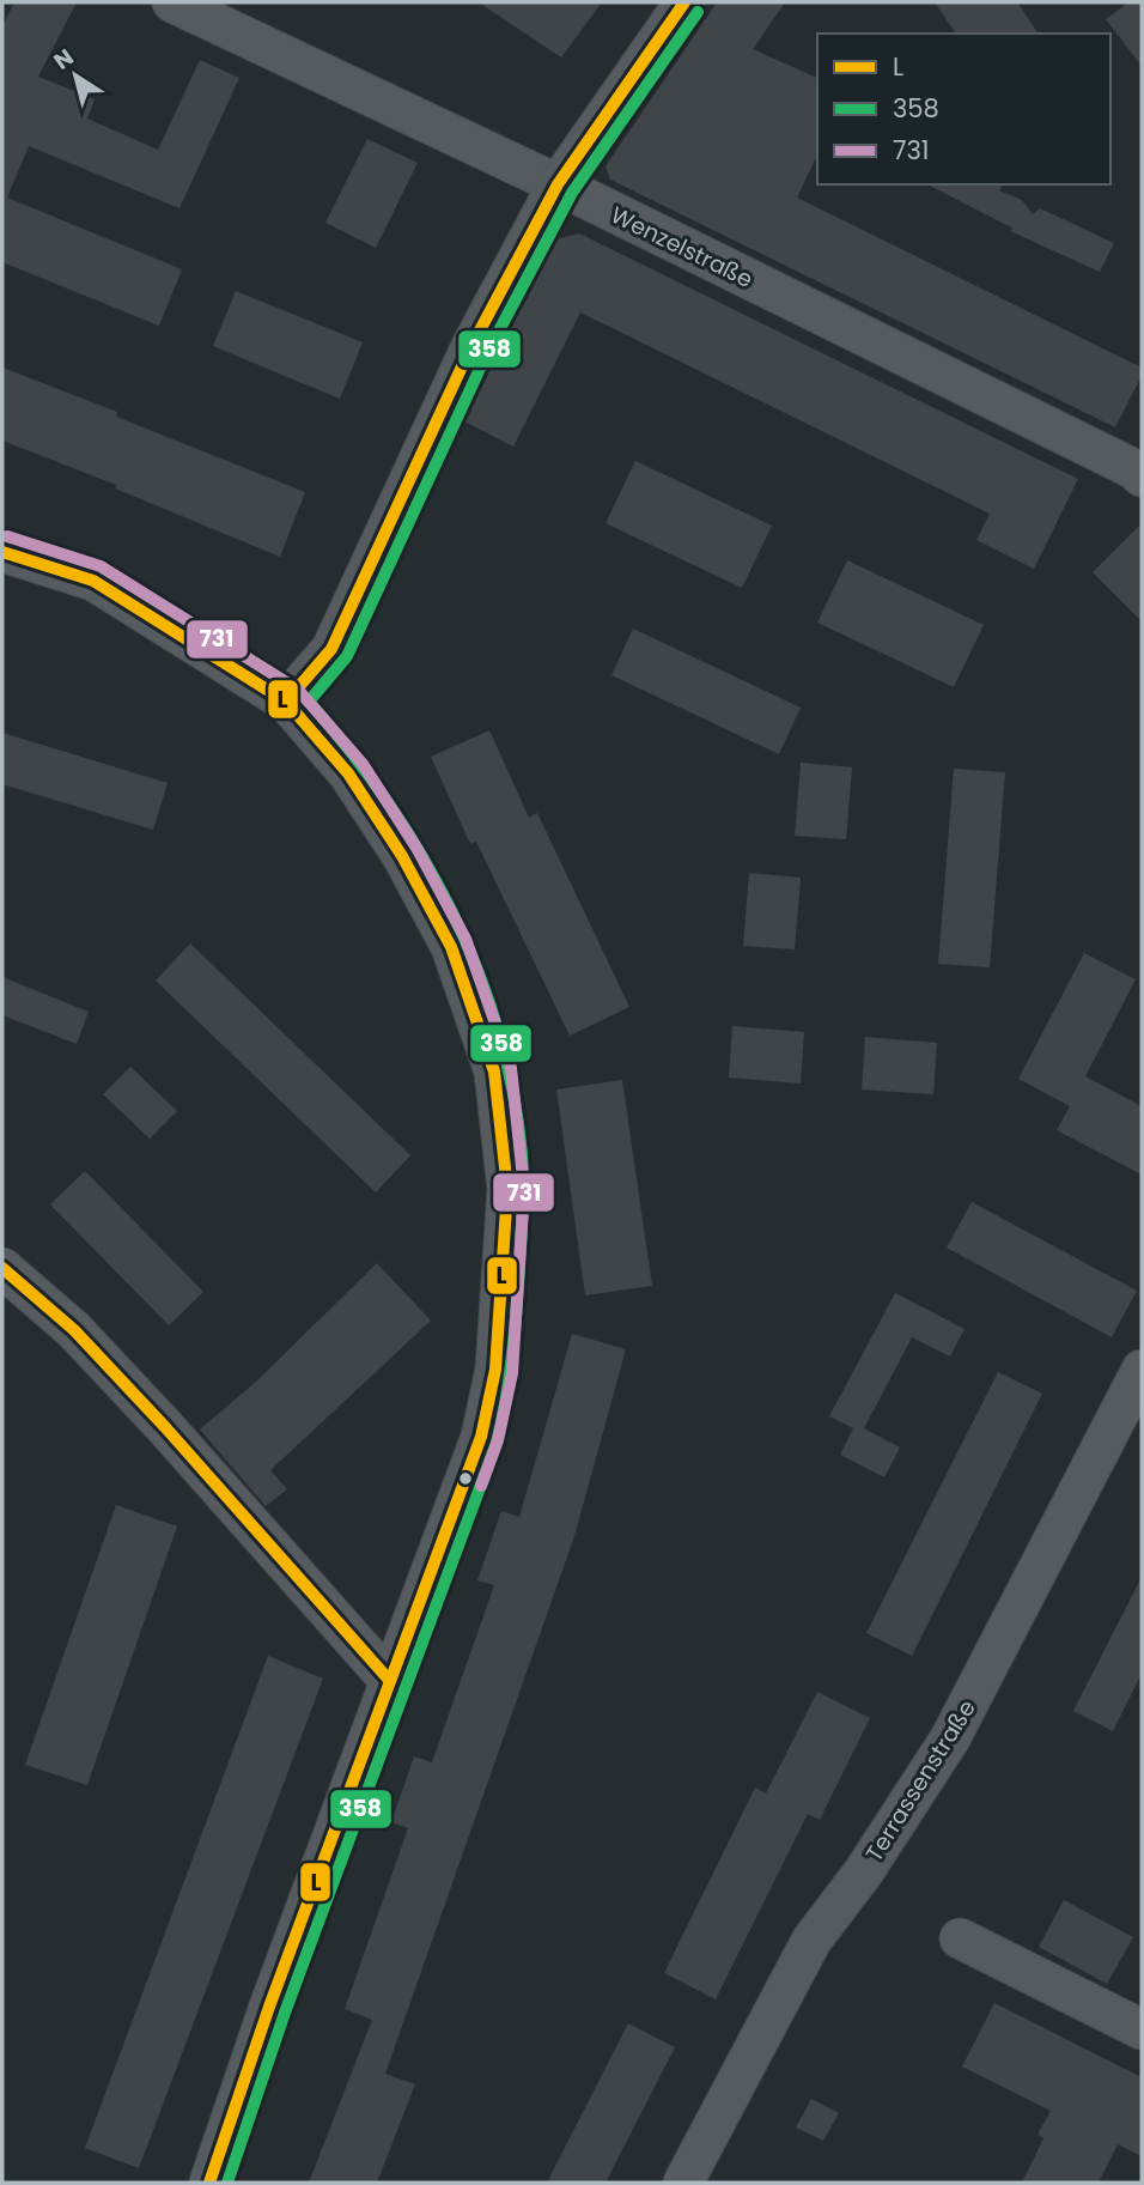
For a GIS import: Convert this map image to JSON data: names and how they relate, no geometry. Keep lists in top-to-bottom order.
{
  "streets": {
    "street": ["Wenzelstraße", "Terrassenstraße"]
  },
  "lines": ["transit line L", "transit line 358", "transit line 731"],
  "legend": ["L", "358", "731"],
  "north": "top left"
}
